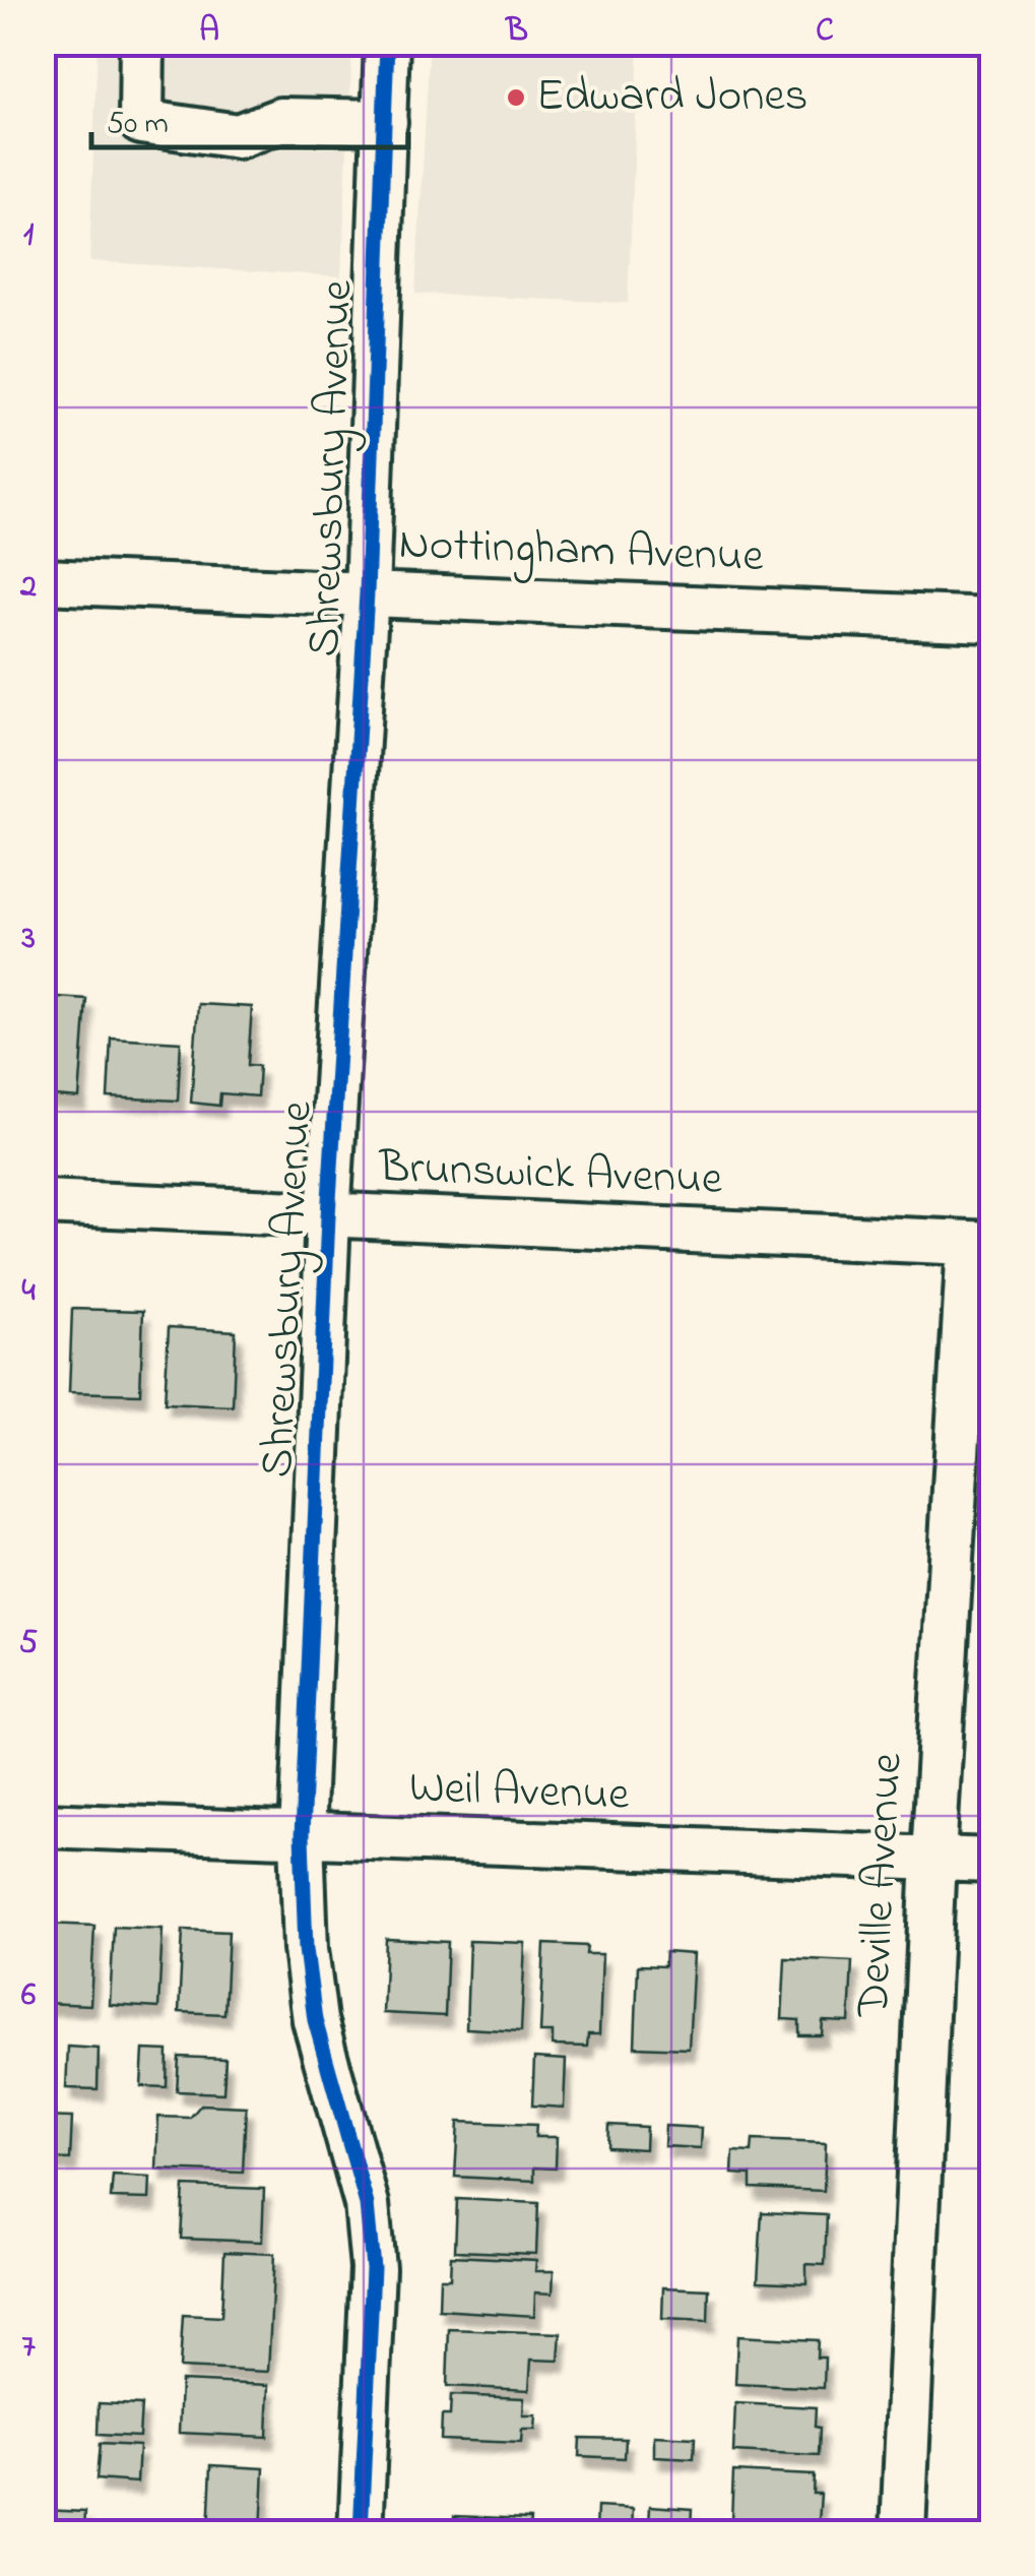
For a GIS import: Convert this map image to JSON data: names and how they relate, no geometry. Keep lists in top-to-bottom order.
{
  "streets": {
    "street": [
      "Shrewsbury Avenue",
      "Nottingham Avenue",
      "Brunswick Avenue",
      "Weil Avenue",
      "Deville Avenue"
    ]
  },
  "crossings": [
    ["Shrewsbury Avenue", "Nottingham Avenue"],
    ["Shrewsbury Avenue", "Brunswick Avenue"],
    ["Shrewsbury Avenue", "Weil Avenue"],
    ["Brunswick Avenue", "Deville Avenue"],
    ["Weil Avenue", "Deville Avenue"]
  ],
  "places": ["Edward Jones"],
  "scale_bar": "50 m",
  "grid": {
    "columns": ["A", "B", "C"],
    "rows": [
      "1",
      "2",
      "3",
      "4",
      "5",
      "6",
      "7"
    ]
  }
}
